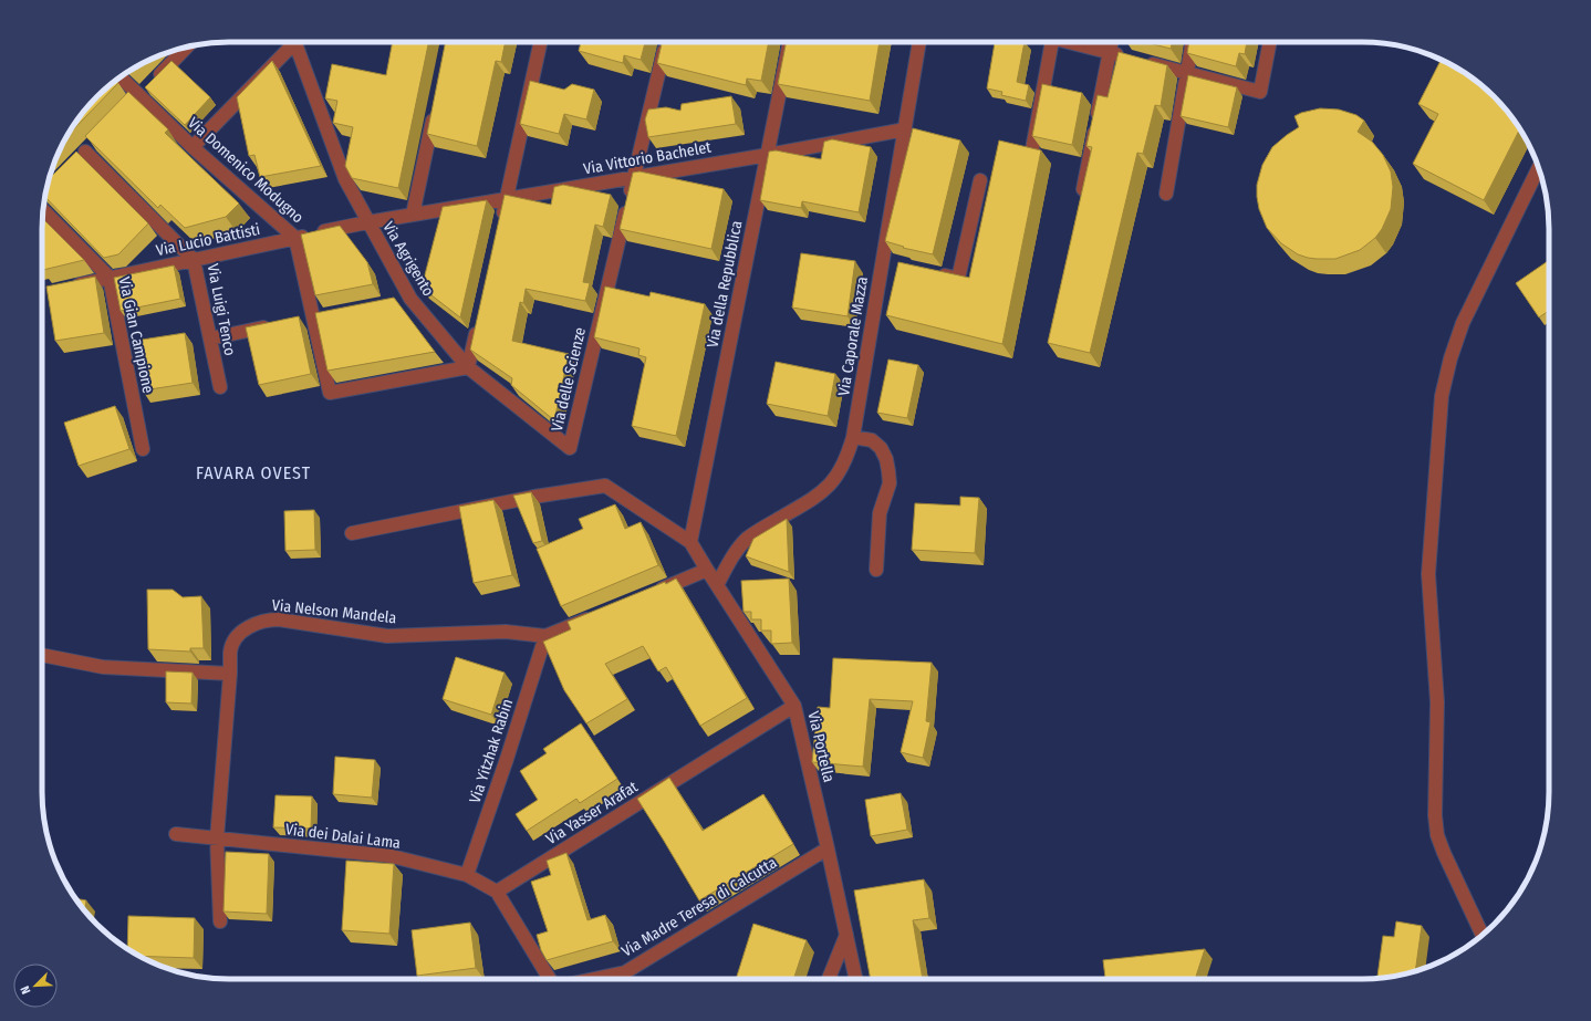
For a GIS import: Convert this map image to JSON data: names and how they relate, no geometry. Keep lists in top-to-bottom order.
{
  "streets": {
    "street": [
      "Via Vittorio Bachelet",
      "Via Domenico Modugno",
      "Via Lucio Battisti",
      "Via Agrigento",
      "Via della Repubblica",
      "Via Luigi Tenco",
      "Via Gian Campione",
      "Via Caporale Mazza",
      "Via delle Scienze",
      "Via Nelson Mandela",
      "Via Portella",
      "Via Yitzhak Rabin",
      "Via Yasser Arafat",
      "Via dei Dalai Lama",
      "Via Madre Teresa di Calcutta"
    ]
  },
  "crossings": [
    ["Via Vittorio Bachelet", "Via Lucio Battisti"],
    ["Via Vittorio Bachelet", "Via Agrigento"],
    ["Via Vittorio Bachelet", "Via della Repubblica"],
    ["Via Vittorio Bachelet", "Via Caporale Mazza"],
    ["Via Vittorio Bachelet", "Via delle Scienze"],
    ["Via Domenico Modugno", "Via Lucio Battisti"],
    ["Via Domenico Modugno", "Via Agrigento"],
    ["Via Lucio Battisti", "Via Agrigento"],
    ["Via Lucio Battisti", "Via Luigi Tenco"],
    ["Via Lucio Battisti", "Via Gian Campione"],
    ["Via Agrigento", "Via delle Scienze"],
    ["Via della Repubblica", "Via Portella"],
    ["Via Caporale Mazza", "Via Portella"],
    ["Via Nelson Mandela", "Via Yitzhak Rabin"],
    ["Via Nelson Mandela", "Via dei Dalai Lama"],
    ["Via Portella", "Via Yasser Arafat"],
    ["Via Portella", "Via Madre Teresa di Calcutta"],
    ["Via Yitzhak Rabin", "Via dei Dalai Lama"],
    ["Via Yasser Arafat", "Via dei Dalai Lama"]
  ],
  "districts": ["FAVARA OVEST"],
  "north": "bottom left"
}
